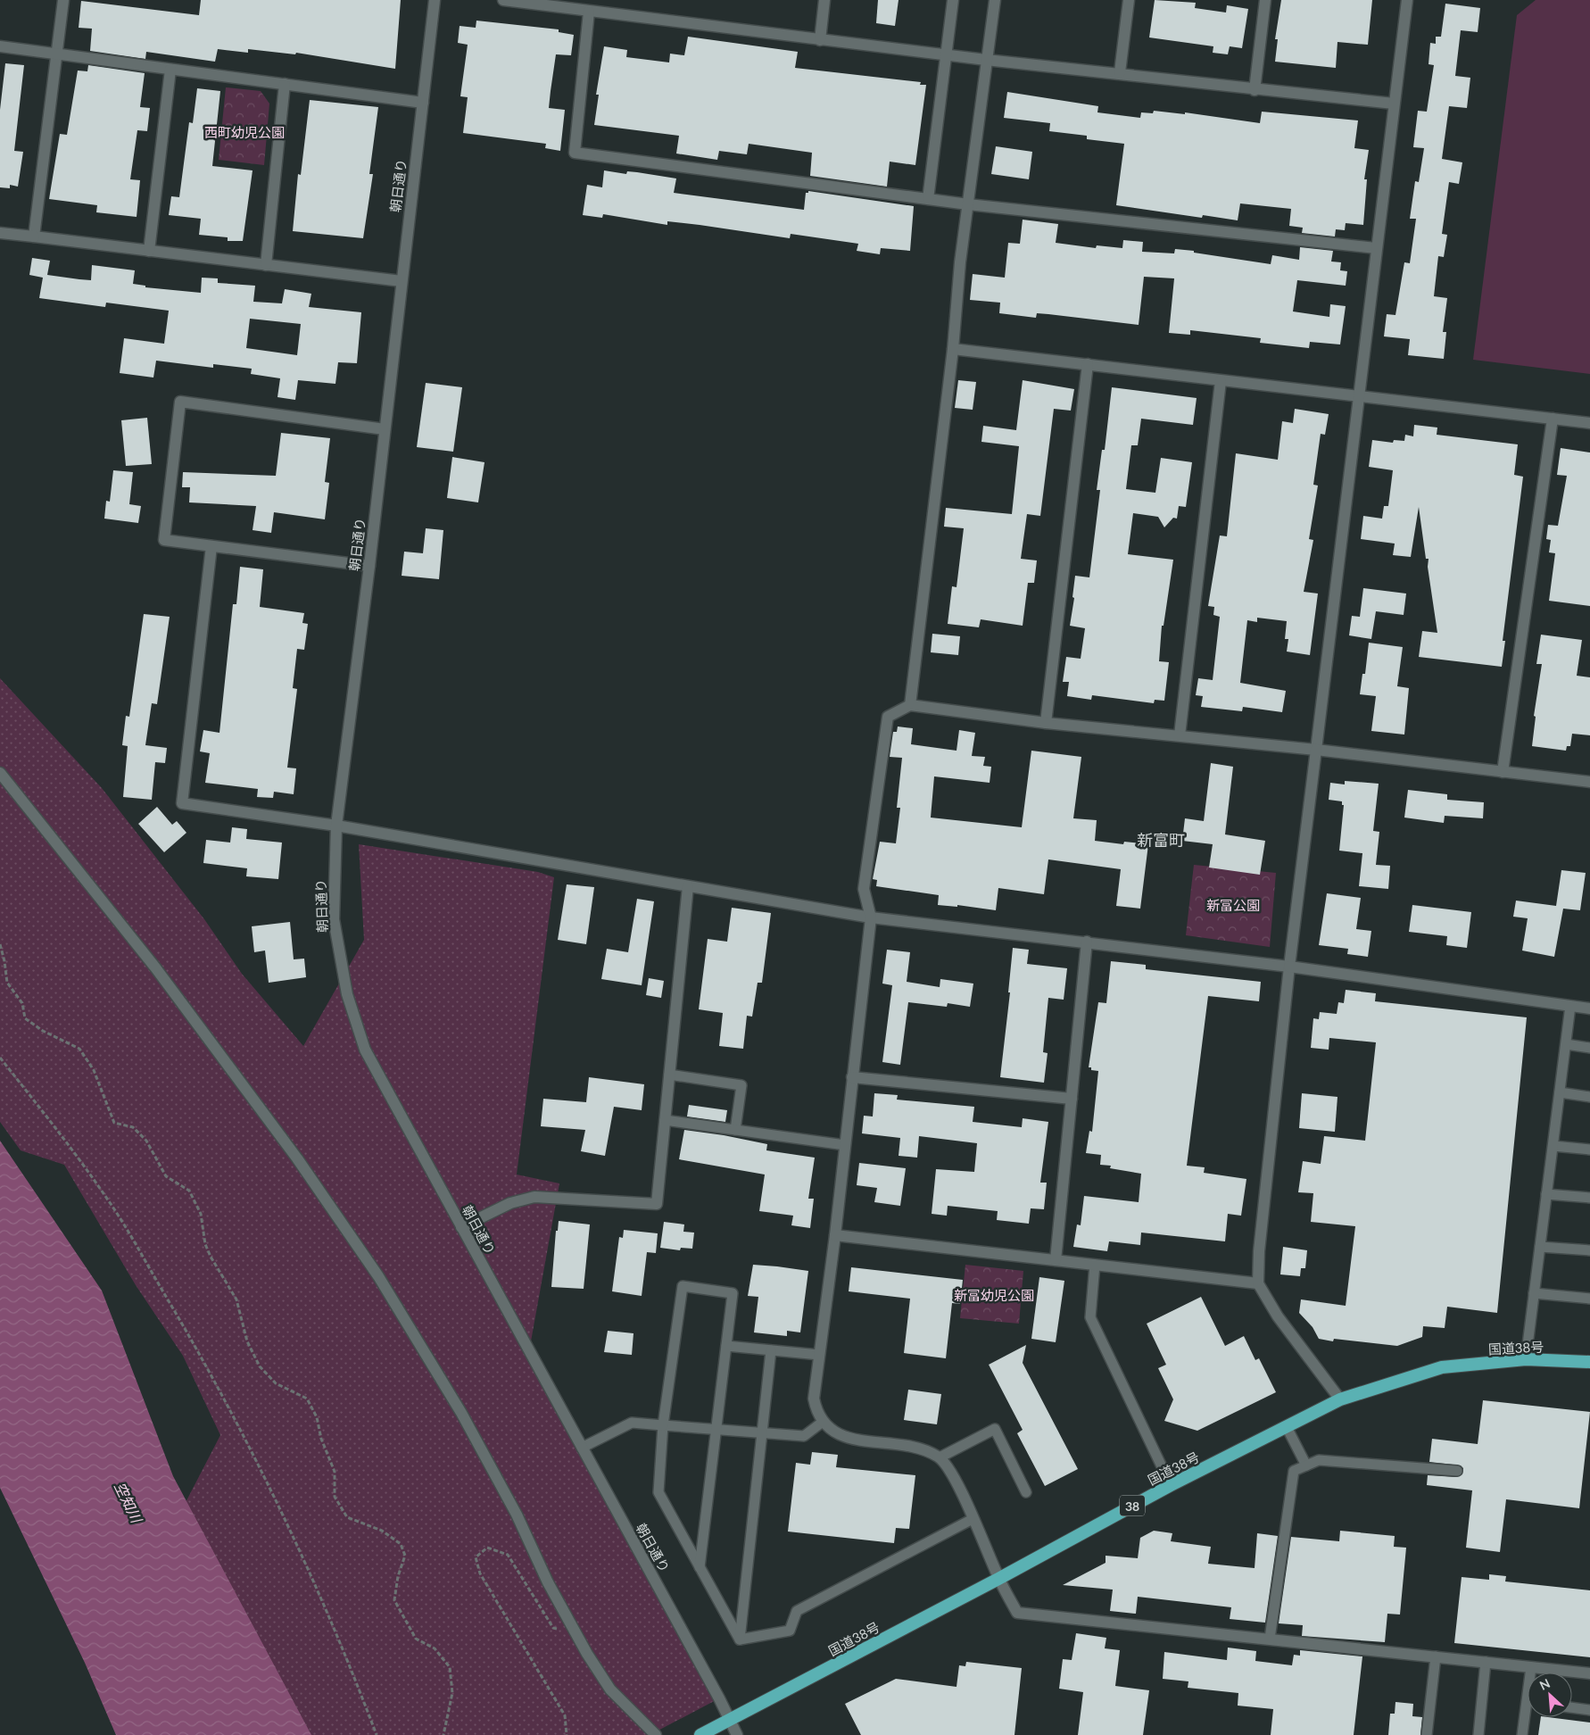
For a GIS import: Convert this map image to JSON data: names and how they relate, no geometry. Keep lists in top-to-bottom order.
{
  "streets": {
    "highway": ["国道38号", "38"],
    "street": ["朝日通り"]
  },
  "crossings": [
    ["朝日通り", "国道38号"]
  ],
  "districts": ["新富町"],
  "water": ["空知川"],
  "parks": ["西町幼児公園", "新冨公園", "新冨幼児公園"],
  "north": "top left"
}
